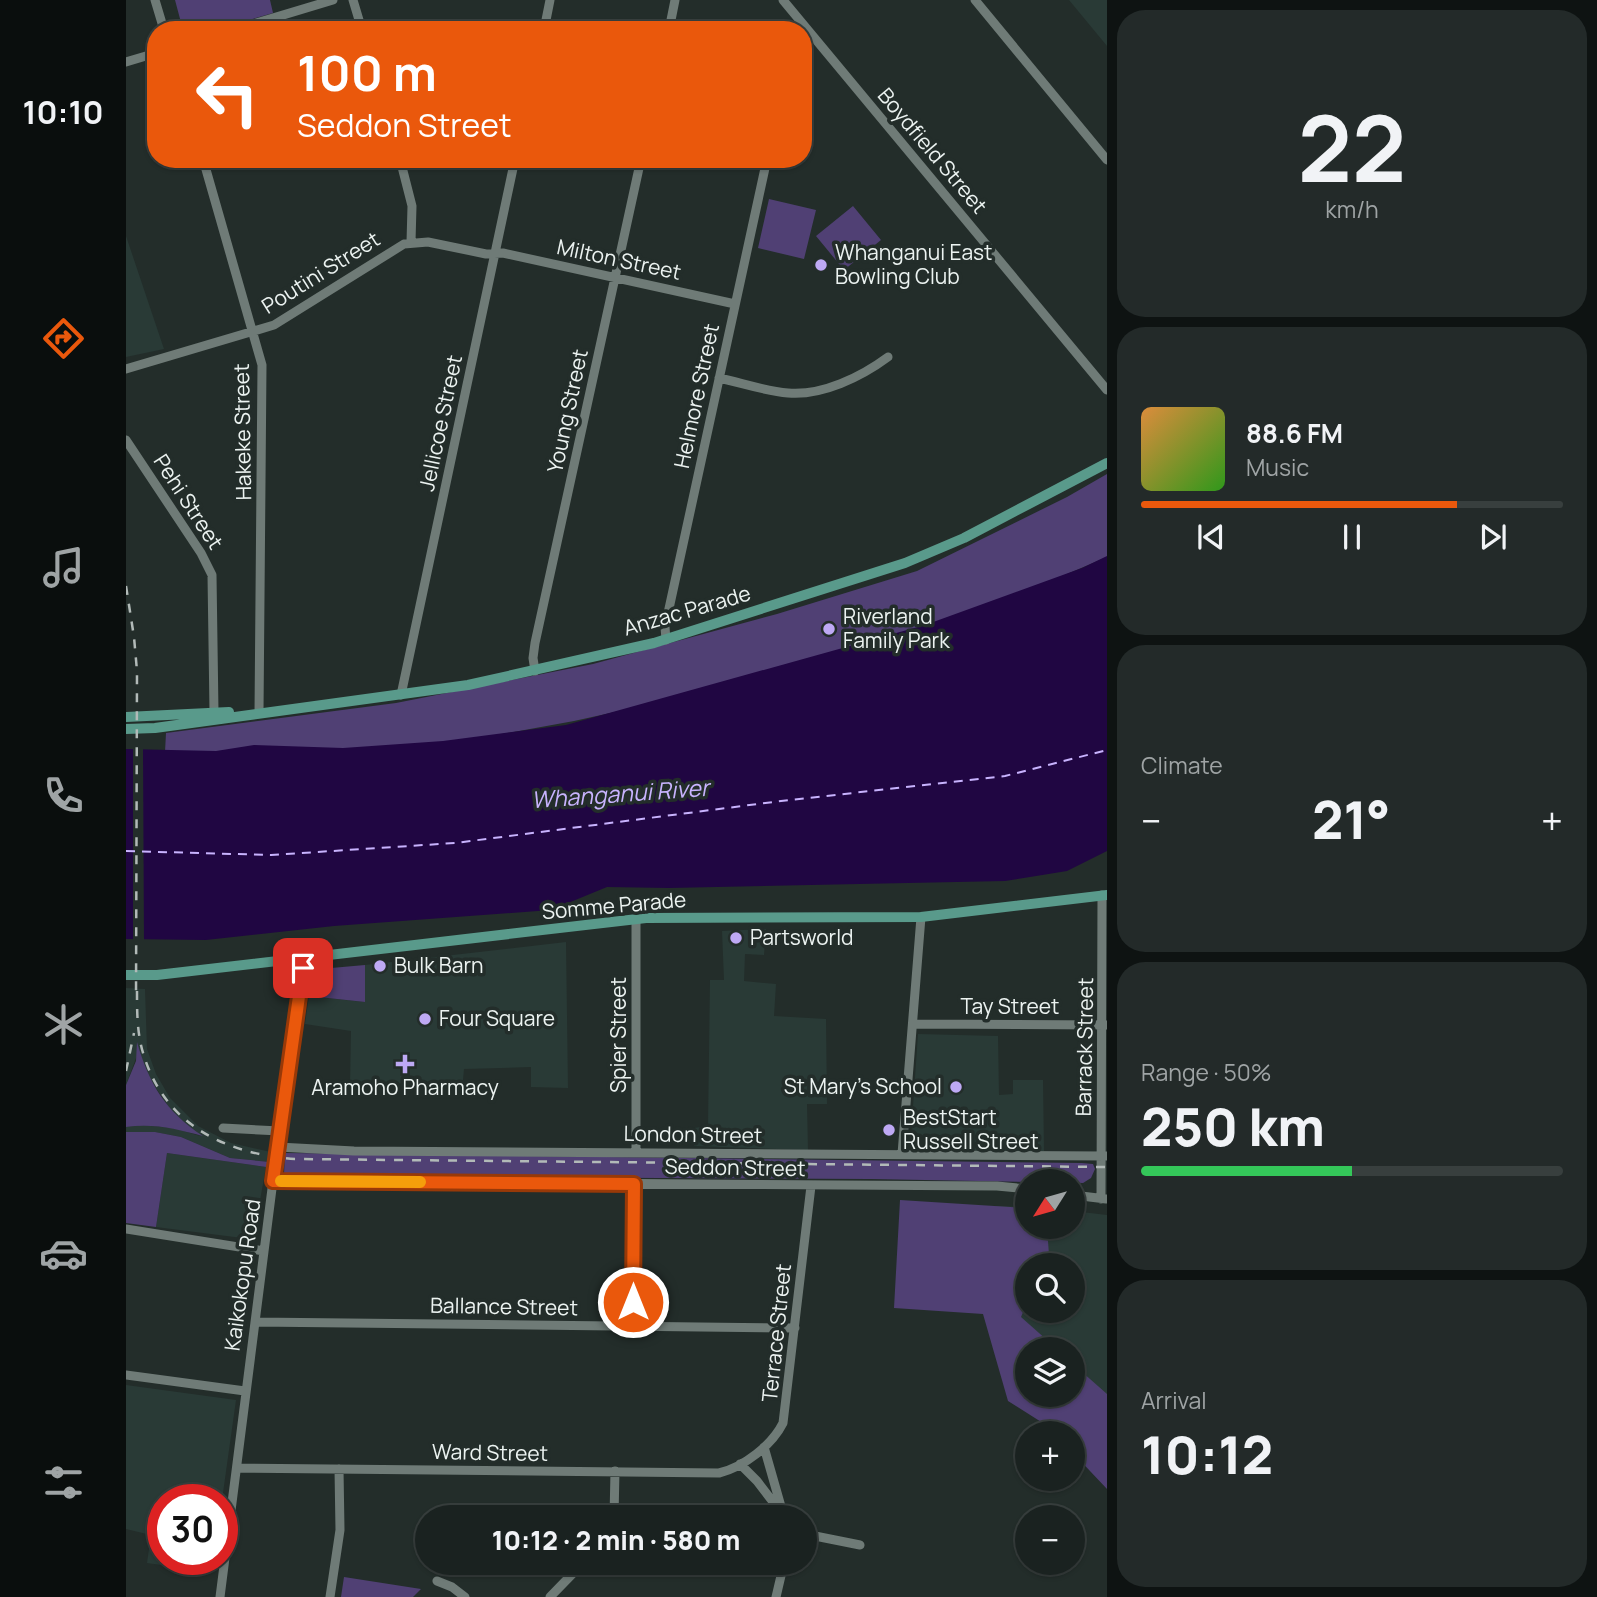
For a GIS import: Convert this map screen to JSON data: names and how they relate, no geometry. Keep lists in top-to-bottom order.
{
  "streets": {
    "main road": ["Anzac Parade", "Somme Parade"],
    "street": [
      "Boydfield Street",
      "Milton Street",
      "Poutini Street",
      "Helmore Street",
      "Young Street",
      "Jellicoe Street",
      "Hakeke Street",
      "Pehi Street",
      "Tay Street",
      "Spier Street",
      "Barrack Street",
      "London Street",
      "Seddon Street",
      "Kaikokopu Road",
      "Ballance Street",
      "Terrace Street",
      "Ward Street"
    ]
  },
  "crossings": [
    ["Milton Street", "Poutini Street"],
    ["Milton Street", "Helmore Street"],
    ["Milton Street", "Young Street"],
    ["Milton Street", "Jellicoe Street"],
    ["Poutini Street", "Jellicoe Street"],
    ["Poutini Street", "Hakeke Street"],
    ["Helmore Street", "Anzac Parade"],
    ["Young Street", "Anzac Parade"],
    ["Jellicoe Street", "Anzac Parade"],
    ["Hakeke Street", "Anzac Parade"],
    ["Pehi Street", "Anzac Parade"],
    ["Somme Parade", "Spier Street"],
    ["Somme Parade", "Barrack Street"],
    ["Somme Parade", "Kaikokopu Road"],
    ["Tay Street", "Barrack Street"],
    ["Spier Street", "London Street"],
    ["Barrack Street", "London Street"],
    ["London Street", "Kaikokopu Road"],
    ["Seddon Street", "Kaikokopu Road"],
    ["Seddon Street", "Terrace Street"],
    ["Kaikokopu Road", "Ballance Street"],
    ["Kaikokopu Road", "Ward Street"],
    ["Ballance Street", "Terrace Street"],
    ["Terrace Street", "Ward Street"]
  ],
  "water": ["Whanganui River"],
  "places": {
    "other": [
      "Whanganui East Bowling Club",
      "Riverland Family Park",
      "Partsworld",
      "Bulk Barn",
      "Four Square",
      "St Mary's School",
      "BestStart Russell Street"
    ],
    "health": ["Aramoho Pharmacy"]
  },
  "north": "bottom left",
  "page": {
    "tabs": "10:10",
    "tile": [
      ["22", "km/h"],
      "Climate",
      ["Range · 50%", "250 km"],
      ["Arrival", "10:12"]
    ],
    "turn": ["100 m", "Seddon Street"],
    "song": ["88.6 FM", "Music"],
    "heat": ["−", "21°", "+"],
    "map_buttons": ["+", "−"],
    "limit": "30",
    "trip": "10:12 · 2 min · 580 m"
  }
}
